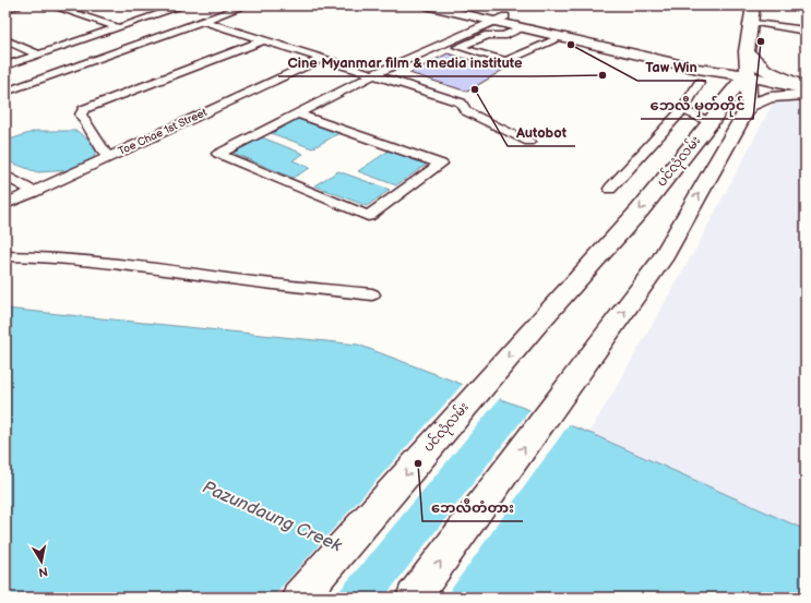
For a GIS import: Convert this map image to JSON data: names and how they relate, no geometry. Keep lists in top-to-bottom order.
{
  "streets": {
    "main road": ["ပင်လုံလမ်း"],
    "street": ["Toe Chae 1st Street"]
  },
  "water": ["Pazundaung Creek"],
  "places": [
    "ဘေလီ မှတ်တိုင်",
    "Taw Win",
    "Cine Myanmar film & media institute",
    "Autobot",
    "ဘေလီတံတား"
  ],
  "north": "bottom"
}
